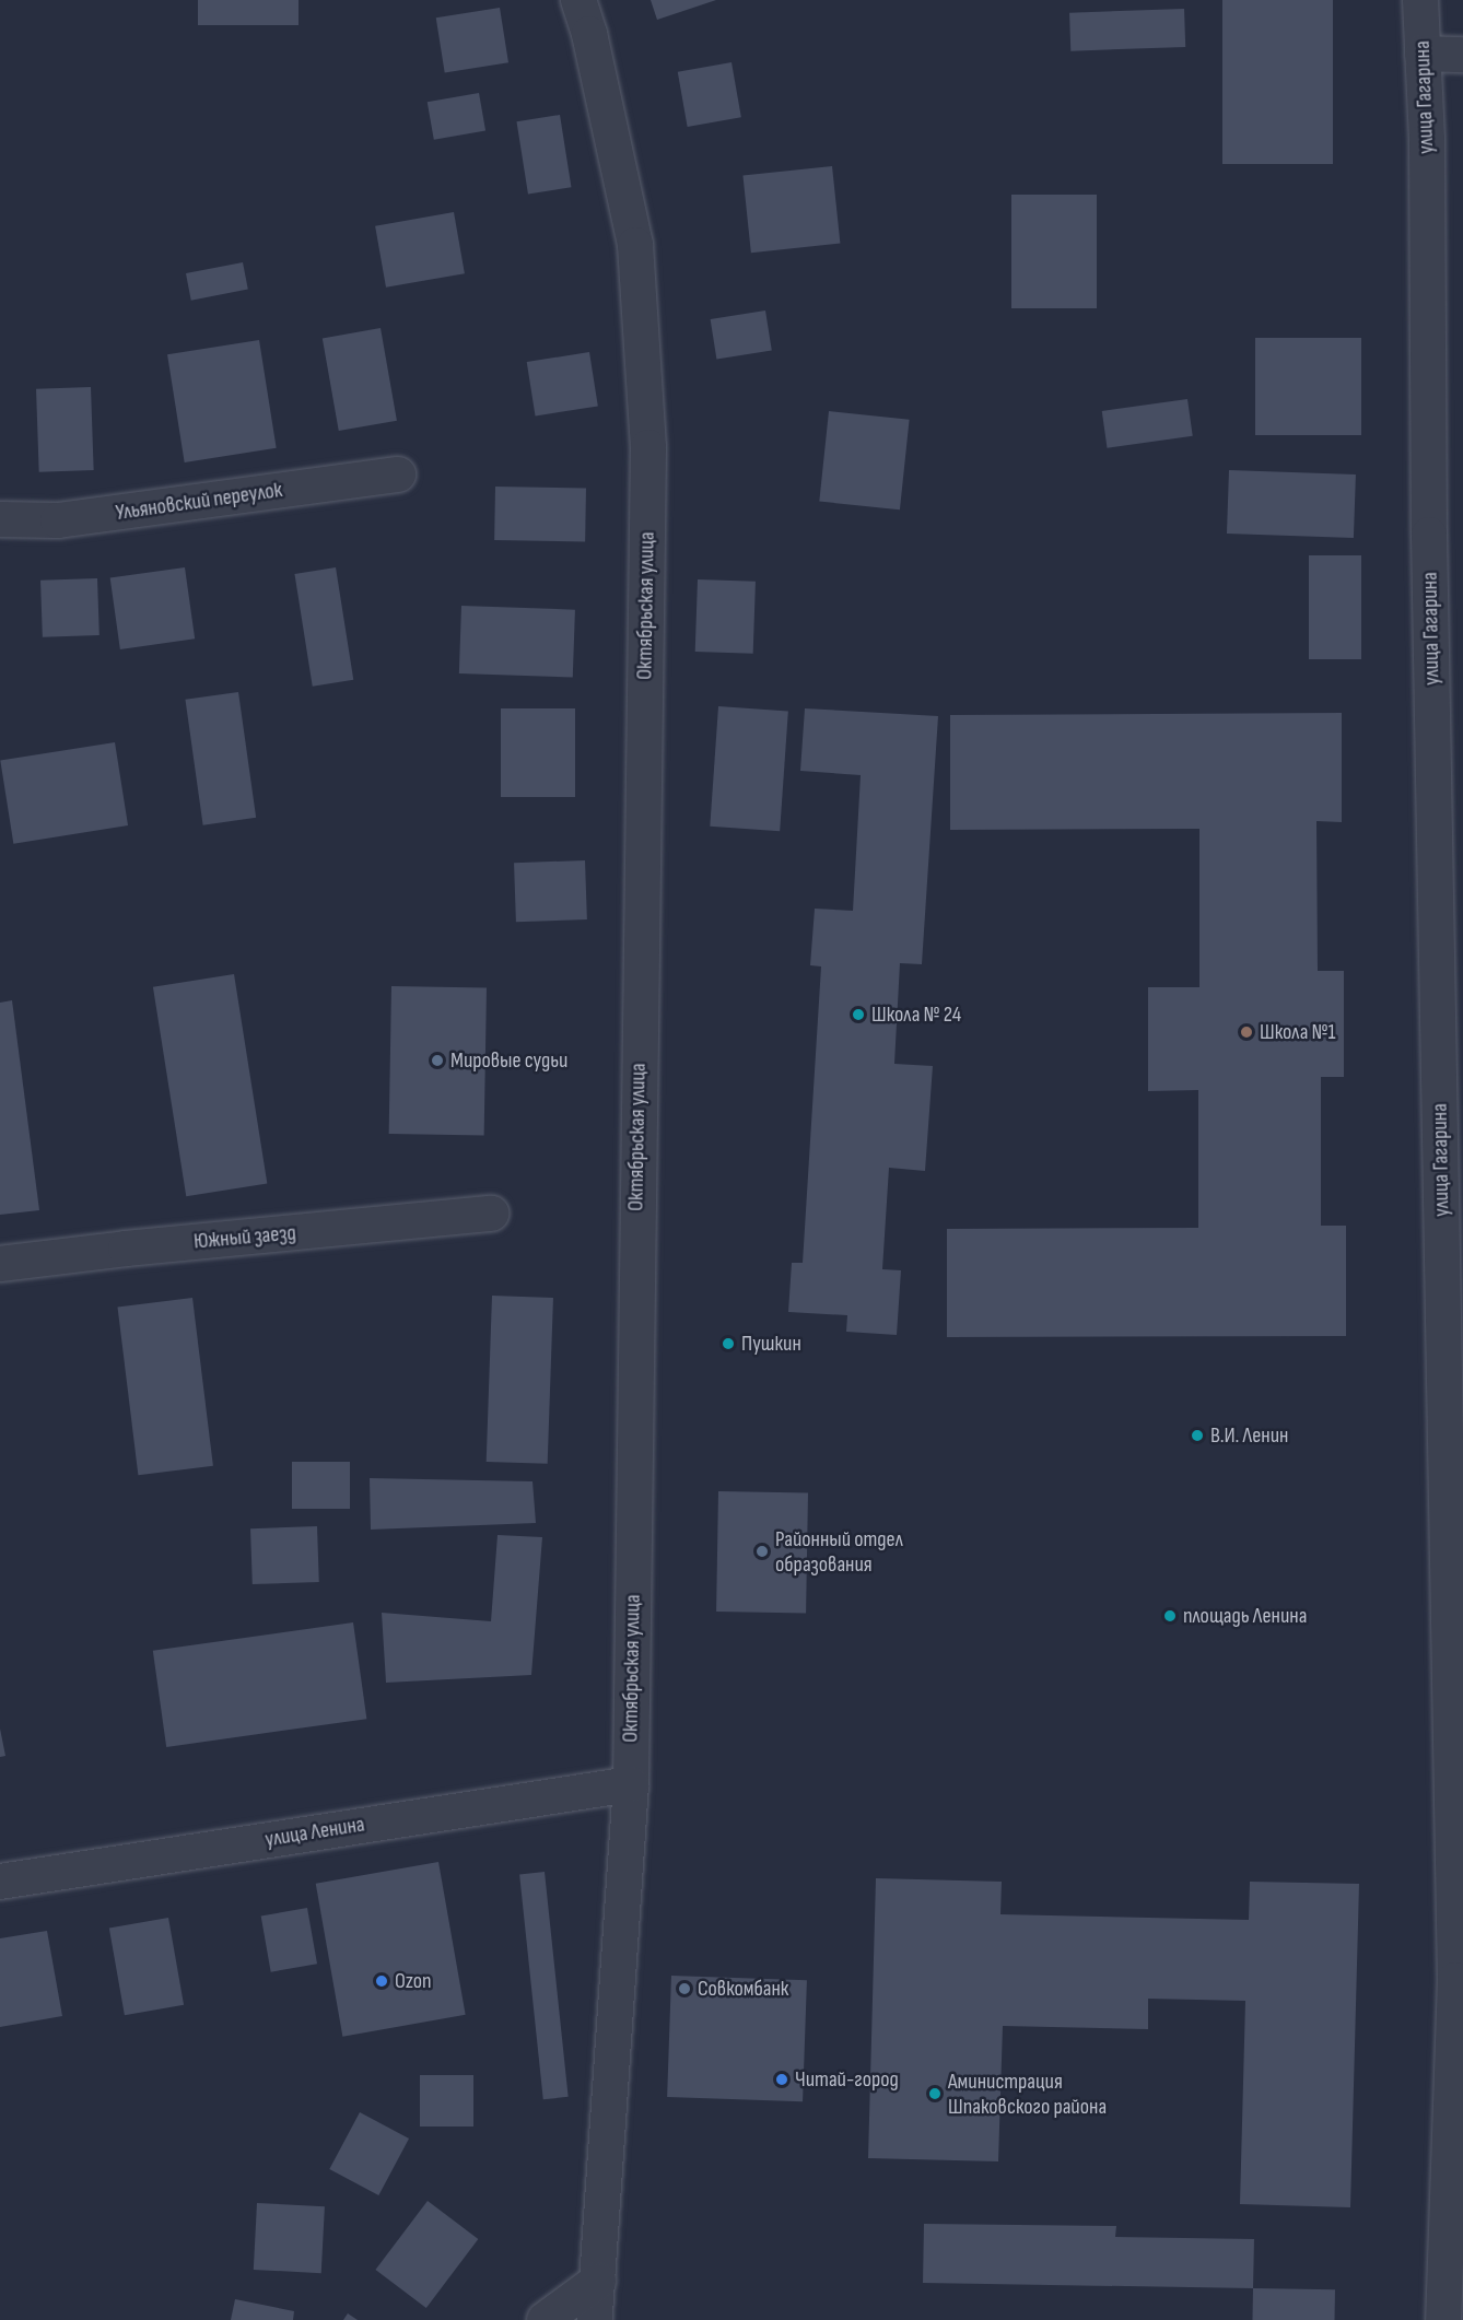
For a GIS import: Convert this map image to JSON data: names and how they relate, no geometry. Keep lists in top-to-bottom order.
{
  "streets": {
    "street": [
      "улица Гагарина",
      "Ульяновский переулок",
      "Октябрьская улица",
      "Южный заезд",
      "улица Ленина"
    ]
  },
  "crossings": [
    ["Октябрьская улица", "улица Ленина"]
  ],
  "places": [
    "Школа № 24",
    "Школа №1",
    "Мировые судьи",
    "Пушкин",
    "В.И. Ленин",
    "Районный отдел образования",
    "площадь Ленина",
    "Ozon",
    "Совкомбанк",
    "Читай-город",
    "Аминистрация Шпаковского района"
  ]
}
